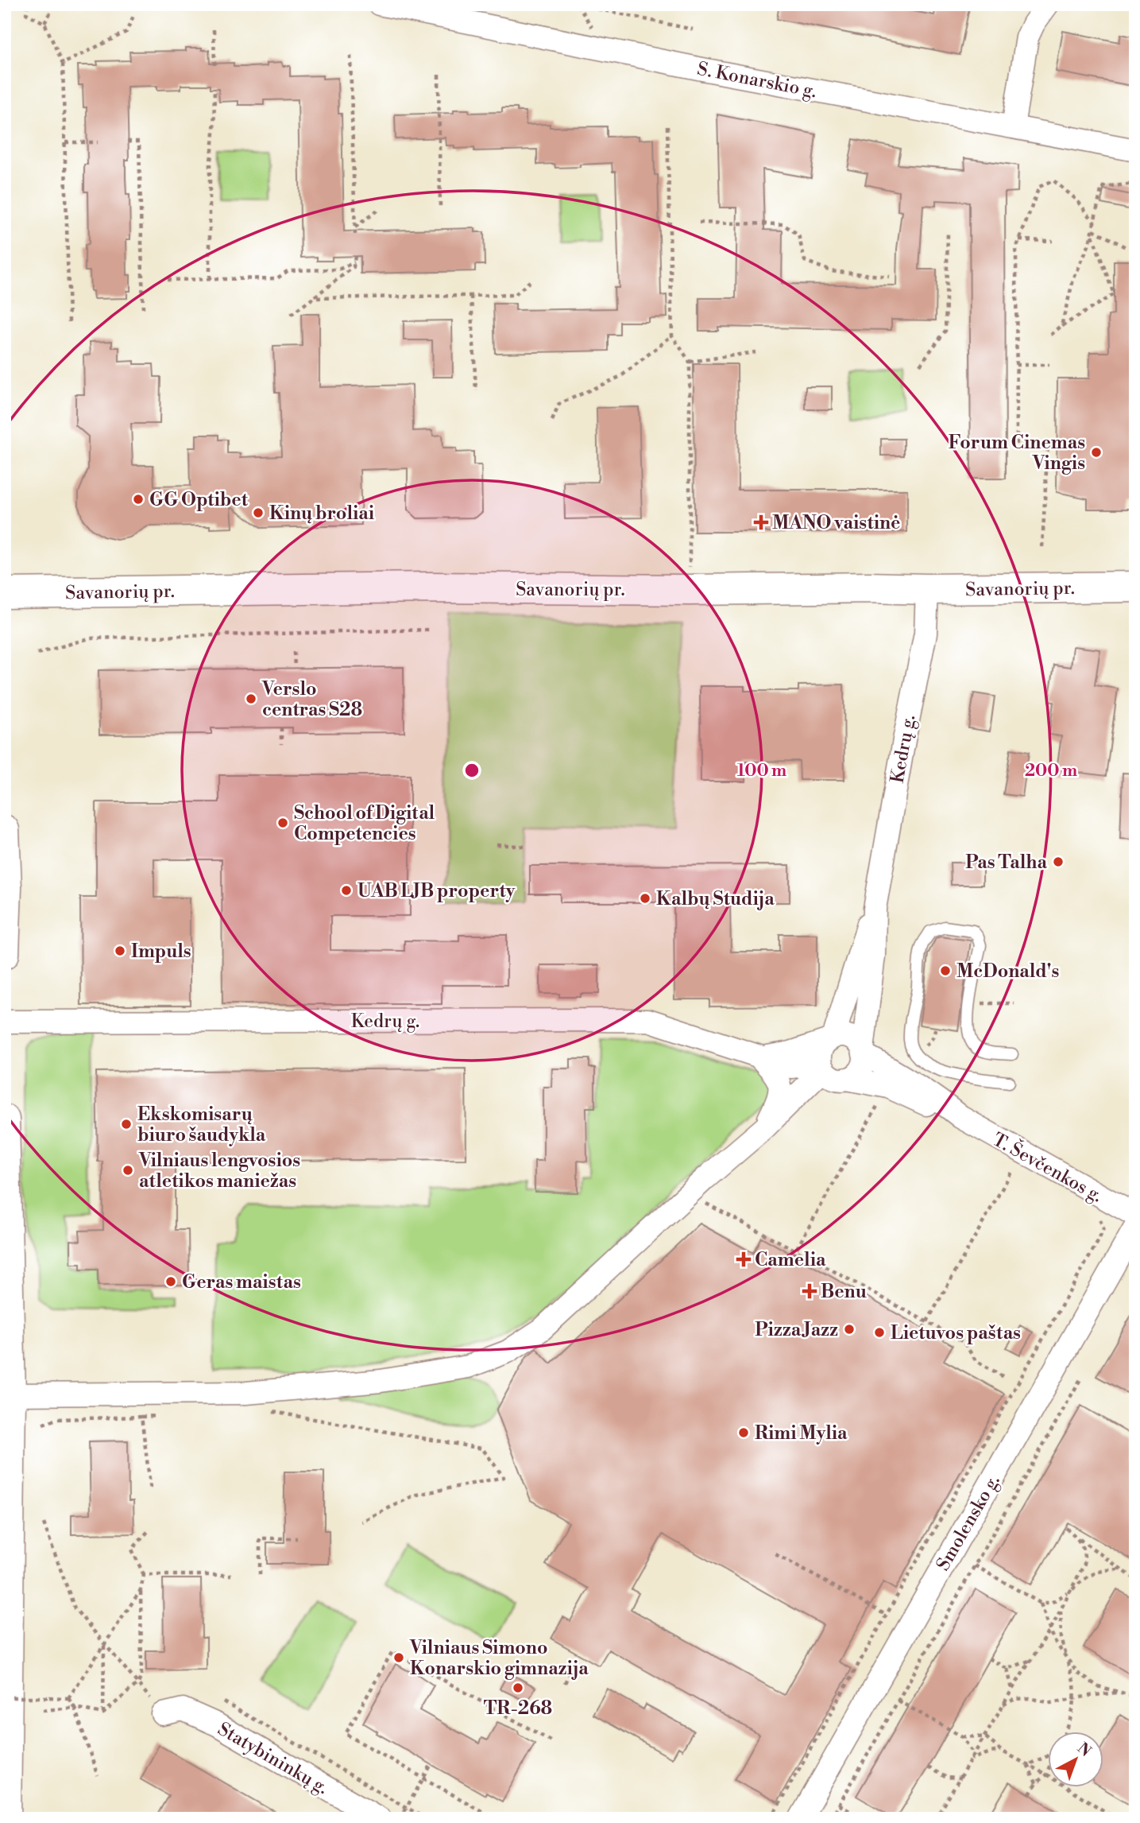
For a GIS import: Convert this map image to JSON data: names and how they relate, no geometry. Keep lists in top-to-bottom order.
{
  "streets": {
    "main road": ["Savanorių pr."],
    "street": [
      "S. Konarskio g.",
      "Kedrų g.",
      "T. Ševčenkos g.",
      "Smolensko g.",
      "Statybininkų g."
    ]
  },
  "crossings": [
    ["Savanorių pr.", "Kedrų g."],
    ["Kedrų g.", "T. Ševčenkos g."]
  ],
  "places": {
    "other": [
      "Forum Cinemas Vingis",
      "GG Optibet",
      "Kinų broliai",
      "Verslo centras S28",
      "School of Digital Competencies",
      "Pas Talha",
      "UAB LJB property",
      "Kalbų Studija",
      "Impuls",
      "McDonald's",
      "Ekskomisarų biuro šaudykla",
      "Vilniaus lengvosios atletikos maniežas",
      "Geras maistas",
      "Pizza Jazz",
      "Lietuvos paštas",
      "Rimi Mylia",
      "Vilniaus Simono Konarskio gimnazija",
      "TR-268"
    ],
    "health": ["MANO vaistinė", "Camelia", "Benu"]
  },
  "north": "top right",
  "rings": ["100 m", "200 m"]
}
